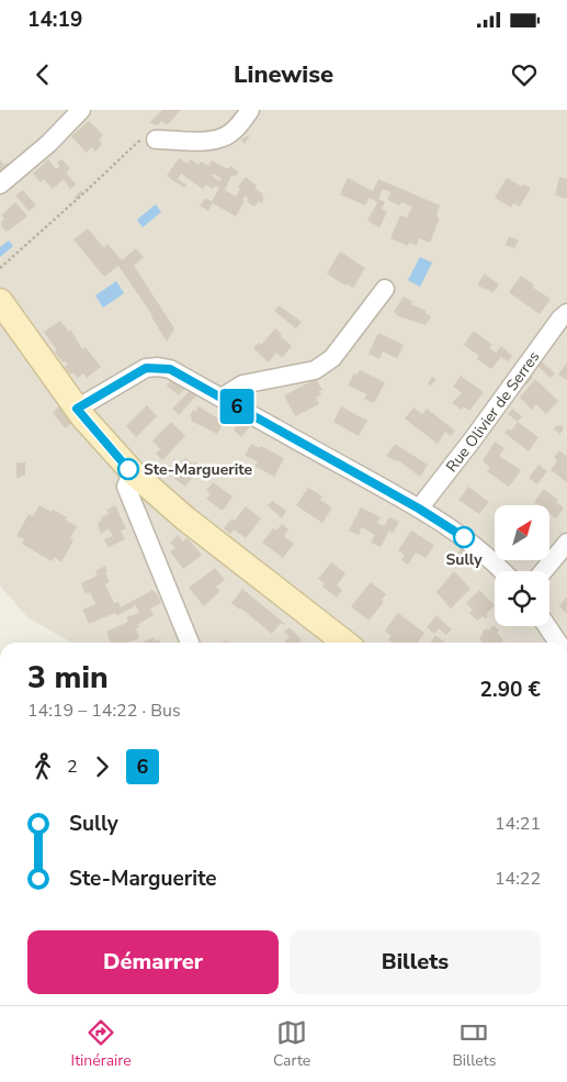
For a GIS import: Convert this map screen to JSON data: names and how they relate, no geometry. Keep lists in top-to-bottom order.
{
  "streets": {
    "street": ["Rue Olivier de Serres"]
  },
  "places": ["Ste-Marguerite", "Sully"],
  "lines": ["bus line 6"],
  "north": "top right",
  "page": {
    "status": "14:19",
    "header": "Linewise",
    "on_map": "6",
    "heading": ["3 min", "14:19 – 14:22 · Bus", "2.90 €"],
    "legs": ["2", "6"],
    "list": [
      {
        "name": "Sully",
        "value": "14:21"
      },
      {
        "name": "Ste-Marguerite",
        "value": "14:22"
      }
    ],
    "buttons": ["Démarrer", "Billets"],
    "tabs": ["Itinéraire", "Carte", "Billets"]
  }
}
